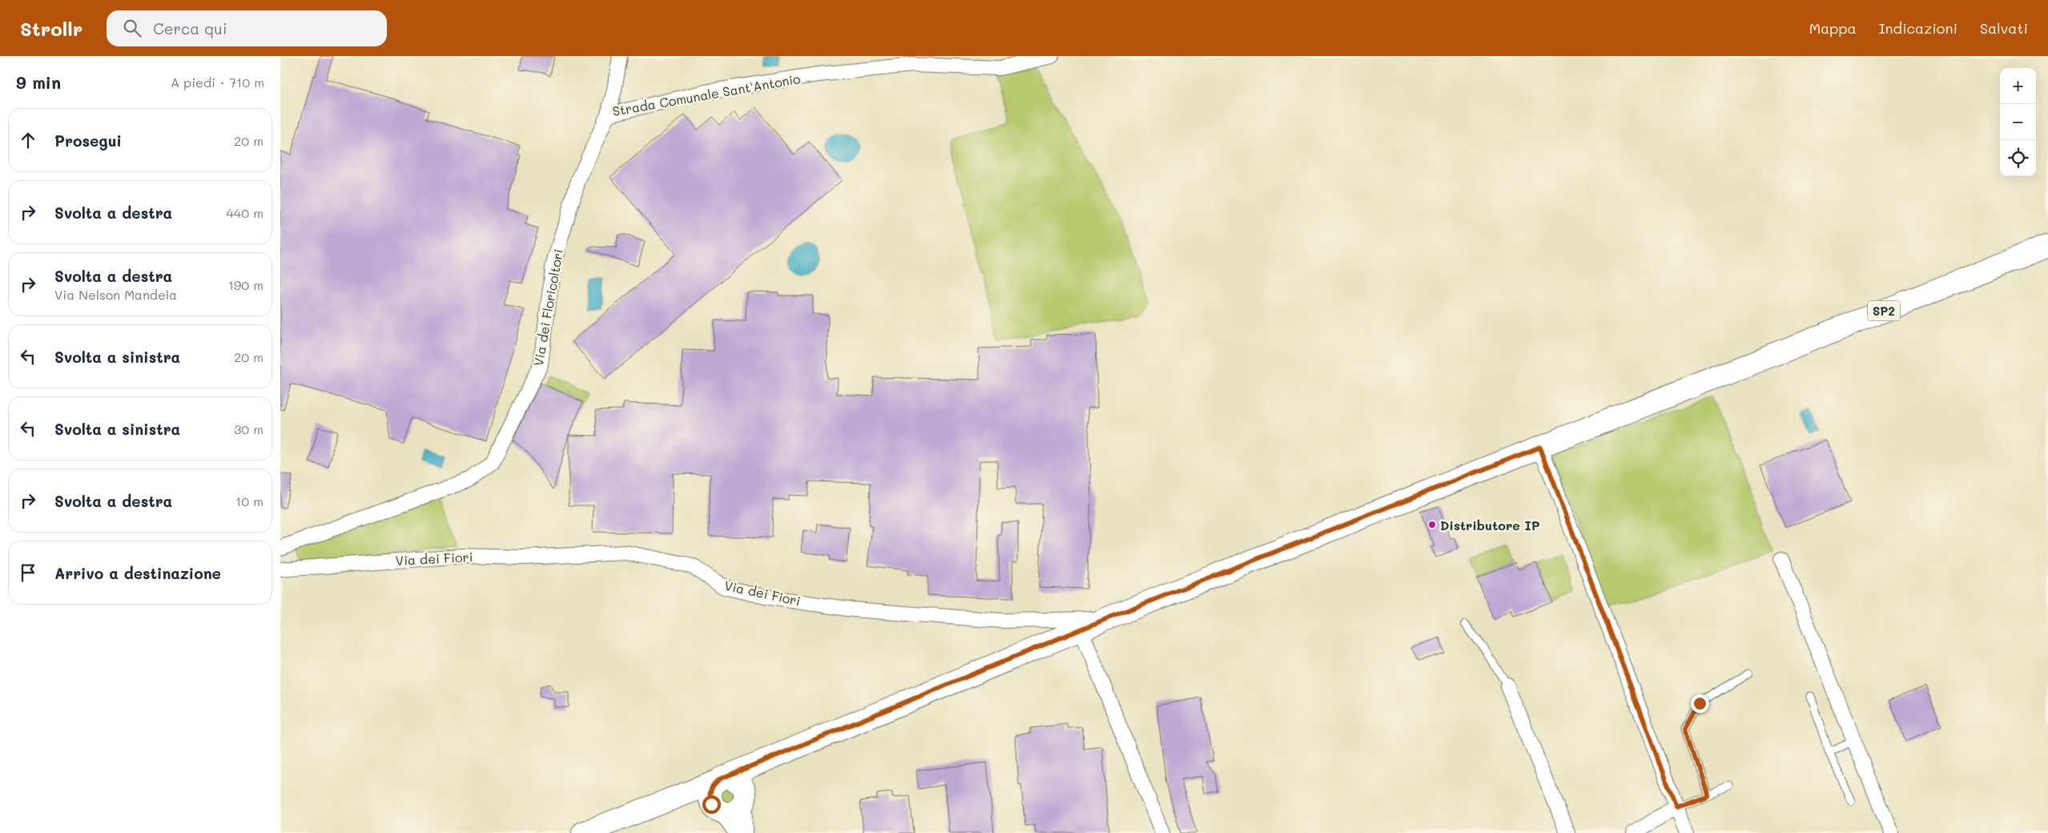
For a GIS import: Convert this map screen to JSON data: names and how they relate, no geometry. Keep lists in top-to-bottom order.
{
  "streets": {
    "main road": ["SP2"],
    "street": ["Strada Comunale Sant'Antonio", "Via dei Floricoltori", "Via dei Fiori"]
  },
  "crossings": [
    ["Strada Comunale Sant'Antonio", "Via dei Floricoltori"],
    ["SP2", "Via dei Fiori"]
  ],
  "places": ["Distributore IP"],
  "page": {
    "header": "Strollr",
    "search": "Cerca qui",
    "nav": ["Mappa", "Indicazioni", "Salvati"],
    "heading": ["9 min", "A piedi · 710 m"],
    "map_buttons": ["+", "−"],
    "list": [
      ["Prosegui", "20 m"],
      ["Svolta a destra", "440 m"],
      ["Svolta a destra", "Via Nelson Mandela", "190 m"],
      ["Svolta a sinistra", "20 m"],
      ["Svolta a sinistra", "30 m"],
      ["Svolta a destra", "10 m"],
      "Arrivo a destinazione"
    ]
  }
}
